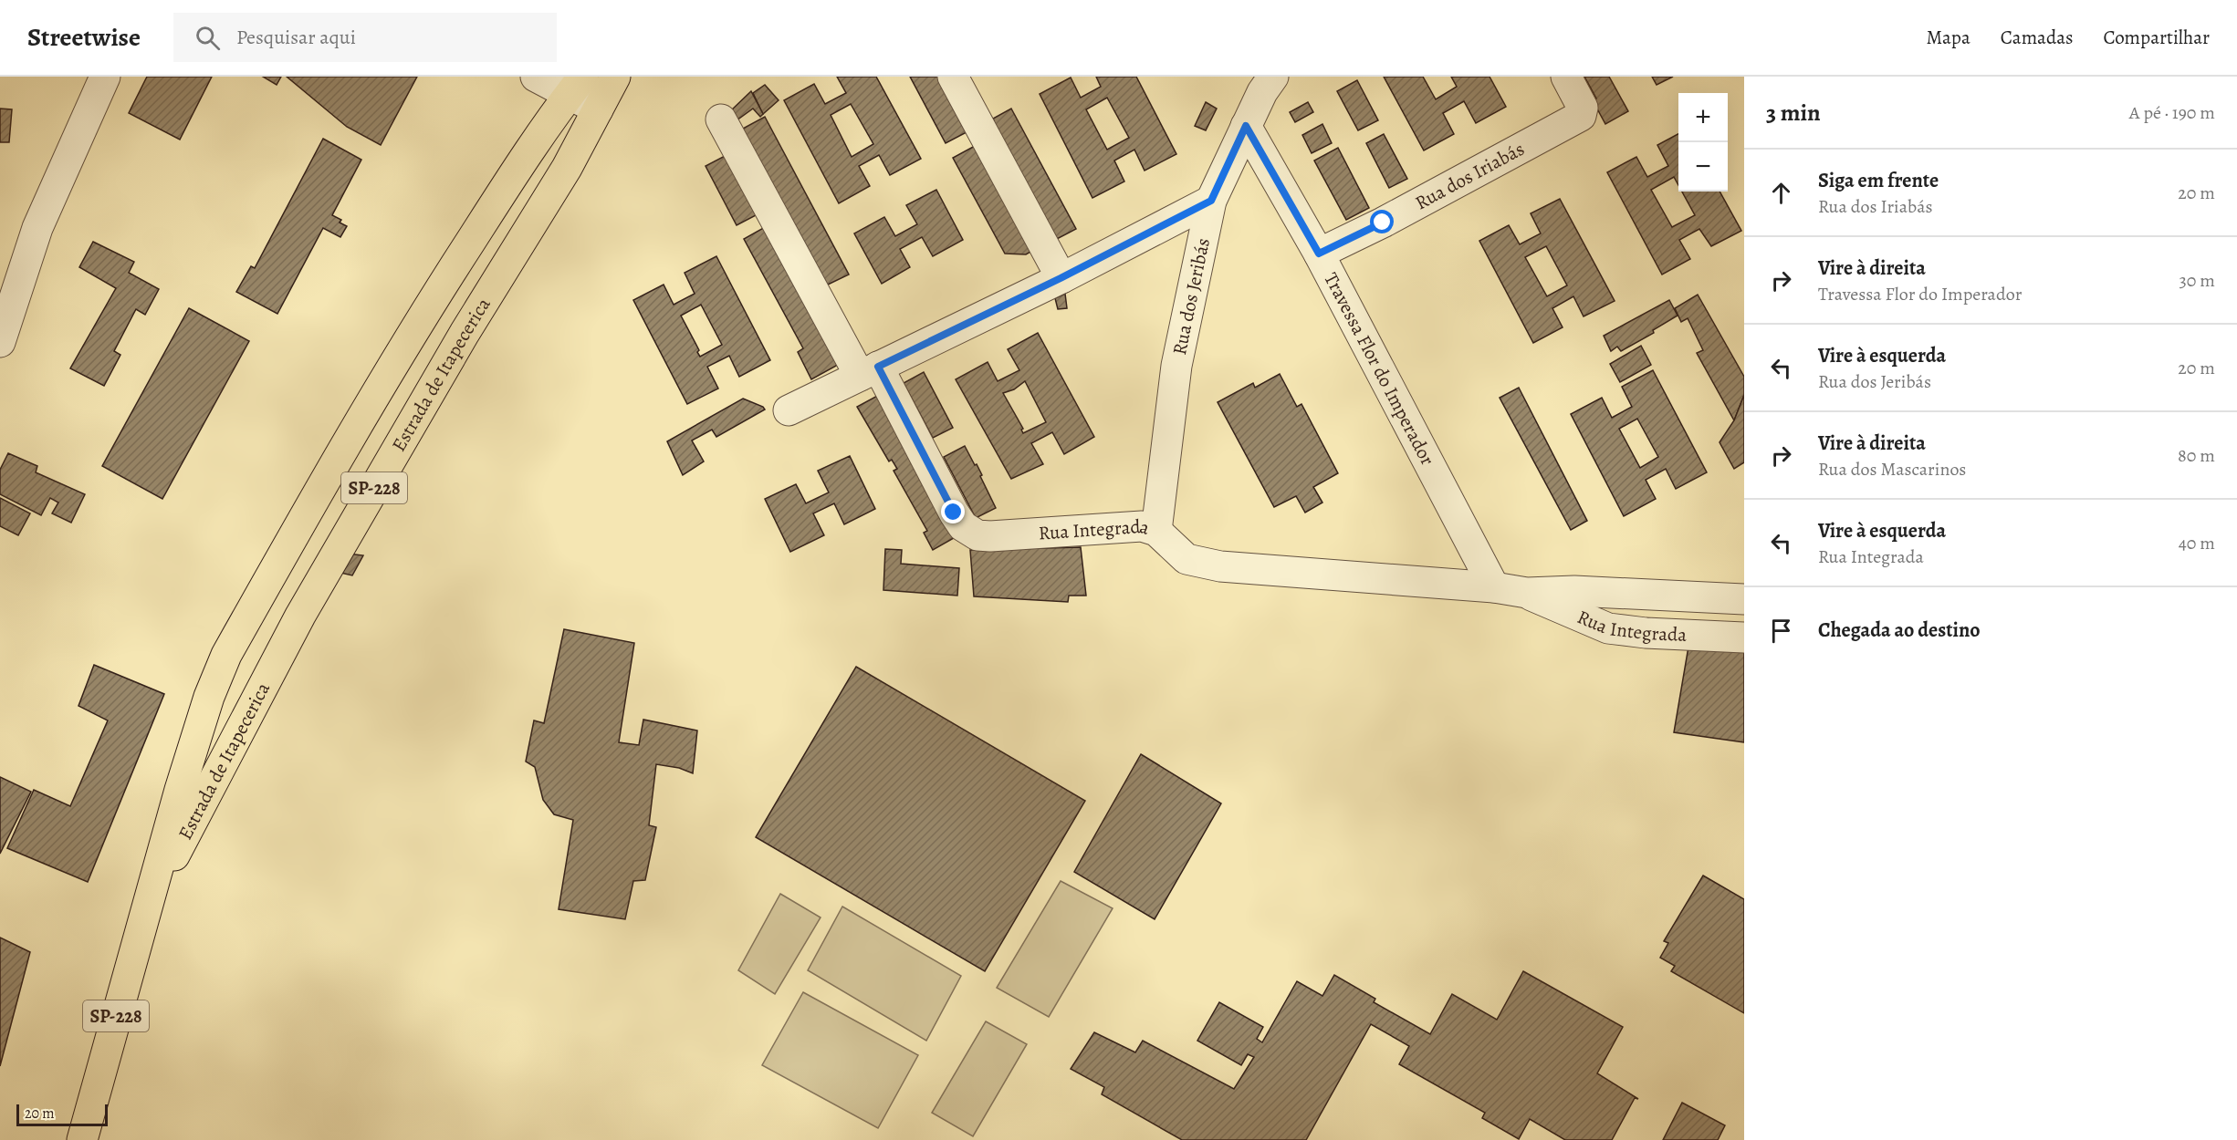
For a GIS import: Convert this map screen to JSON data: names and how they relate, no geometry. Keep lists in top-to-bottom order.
{
  "streets": {
    "main road": ["Estrada de Itapecerica", "SP-228"],
    "street": [
      "Rua dos Iriabás",
      "Rua dos Jeribás",
      "Travessa Flor do Imperador",
      "Rua Integrada"
    ]
  },
  "crossings": [
    ["Rua dos Iriabás", "Travessa Flor do Imperador"],
    ["Rua dos Jeribás", "Travessa Flor do Imperador"],
    ["Rua dos Jeribás", "Rua Integrada"],
    ["Travessa Flor do Imperador", "Rua Integrada"]
  ],
  "scale_bar": "20 m",
  "page": {
    "header": "Streetwise",
    "search": "Pesquisar aqui",
    "nav": ["Mapa", "Camadas", "Compartilhar"],
    "heading": ["3 min", "A pé · 190 m"],
    "map_buttons": ["+", "−"],
    "list": [
      ["Siga em frente", "Rua dos Iriabás", "20 m"],
      ["Vire à direita", "Travessa Flor do Imperador", "30 m"],
      ["Vire à esquerda", "Rua dos Jeribás", "20 m"],
      ["Vire à direita", "Rua dos Mascarinos", "80 m"],
      ["Vire à esquerda", "Rua Integrada", "40 m"],
      "Chegada ao destino"
    ],
    "scale": "20 m"
  }
}
